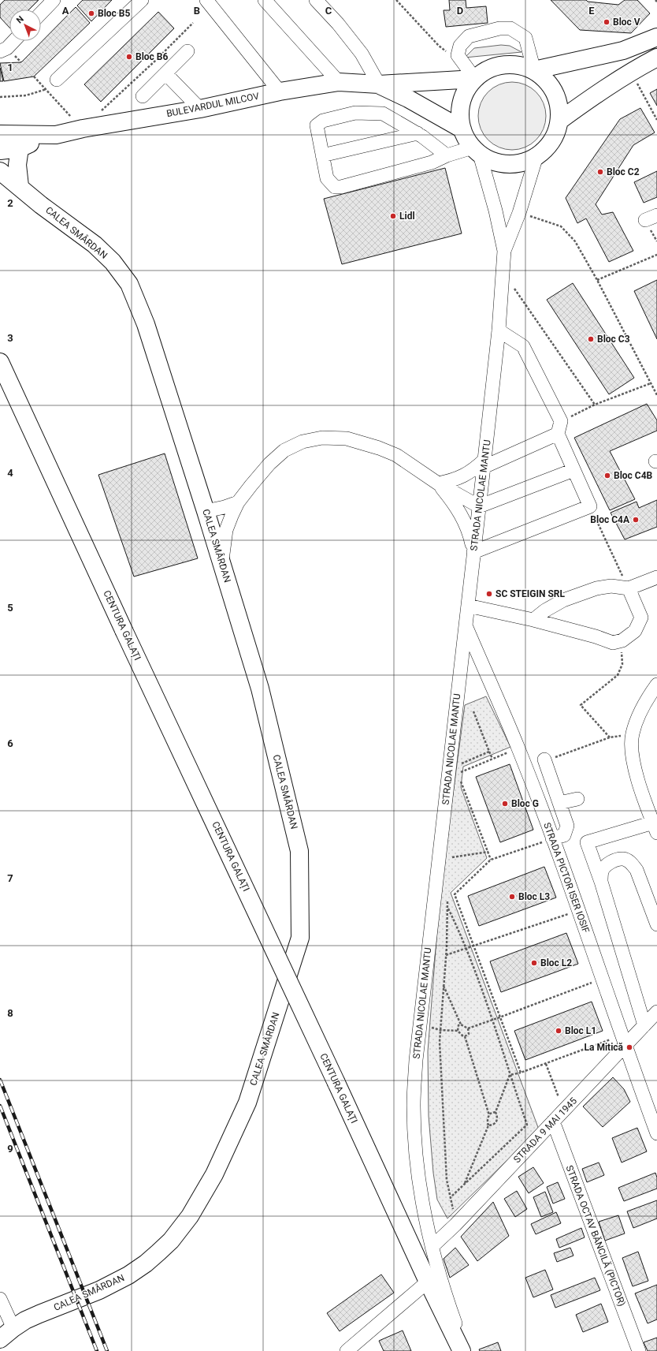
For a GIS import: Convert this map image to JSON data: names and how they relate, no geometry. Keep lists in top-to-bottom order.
{
  "streets": {
    "main road": ["BULEVARDUL MILCOV", "CALEA SMÂRDAN", "CENTURA GALAȚI"],
    "street": [
      "STRADA NICOLAE MANTU",
      "STRADA PICTOR ISER IOSIF",
      "STRADA 9 MAI 1945",
      "STRADA OCTAV BĂNCILĂ (PICTOR)"
    ]
  },
  "crossings": [
    ["BULEVARDUL MILCOV", "STRADA NICOLAE MANTU"],
    ["STRADA NICOLAE MANTU", "STRADA PICTOR ISER IOSIF"],
    ["STRADA NICOLAE MANTU", "STRADA 9 MAI 1945"],
    ["STRADA PICTOR ISER IOSIF", "STRADA 9 MAI 1945"],
    ["STRADA 9 MAI 1945", "STRADA OCTAV BĂNCILĂ (PICTOR)"]
  ],
  "places": [
    "Bloc B5",
    "Bloc V",
    "Bloc B6",
    "Bloc C2",
    "Lidl",
    "Bloc C3",
    "Bloc C4B",
    "Bloc C4A",
    "SC STEIGIN SRL",
    "Bloc G",
    "Bloc L3",
    "Bloc L2",
    "Bloc L1",
    "La Mitică"
  ],
  "north": "top left",
  "grid": {
    "columns": [
      "A",
      "B",
      "C",
      "D",
      "E"
    ],
    "rows": [
      "1",
      "2",
      "3",
      "4",
      "5",
      "6",
      "7",
      "8",
      "9"
    ]
  }
}
